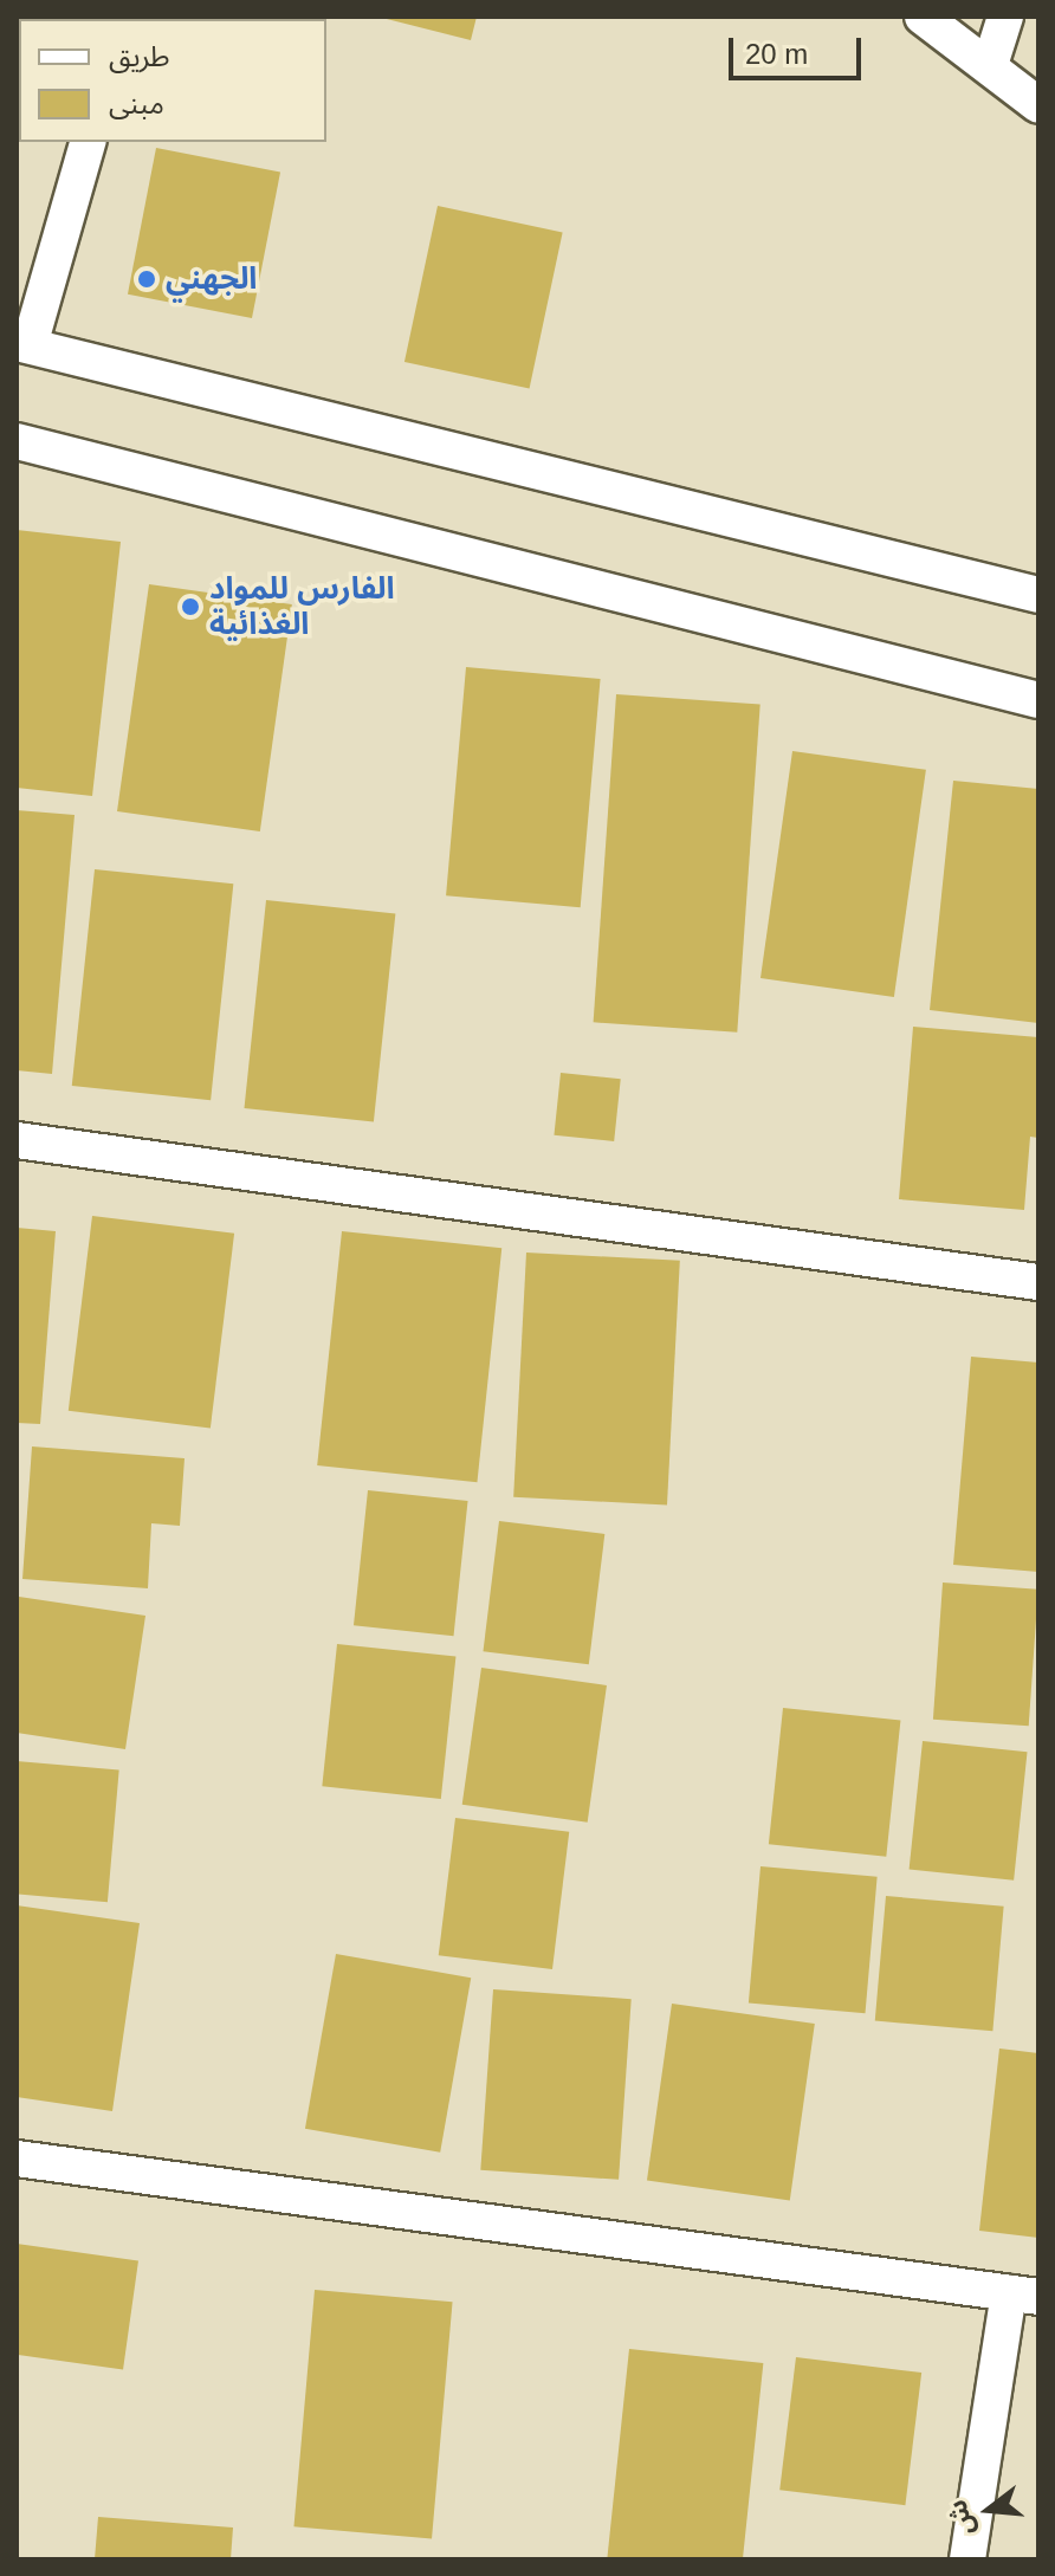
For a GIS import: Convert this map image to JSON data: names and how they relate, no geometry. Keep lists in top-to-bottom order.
{
  "places": ["الجهني", "الفارس للمواد الغذائية"],
  "legend": ["طريق", "مبنى"],
  "scale_bar": "20 m",
  "north": "left"
}
